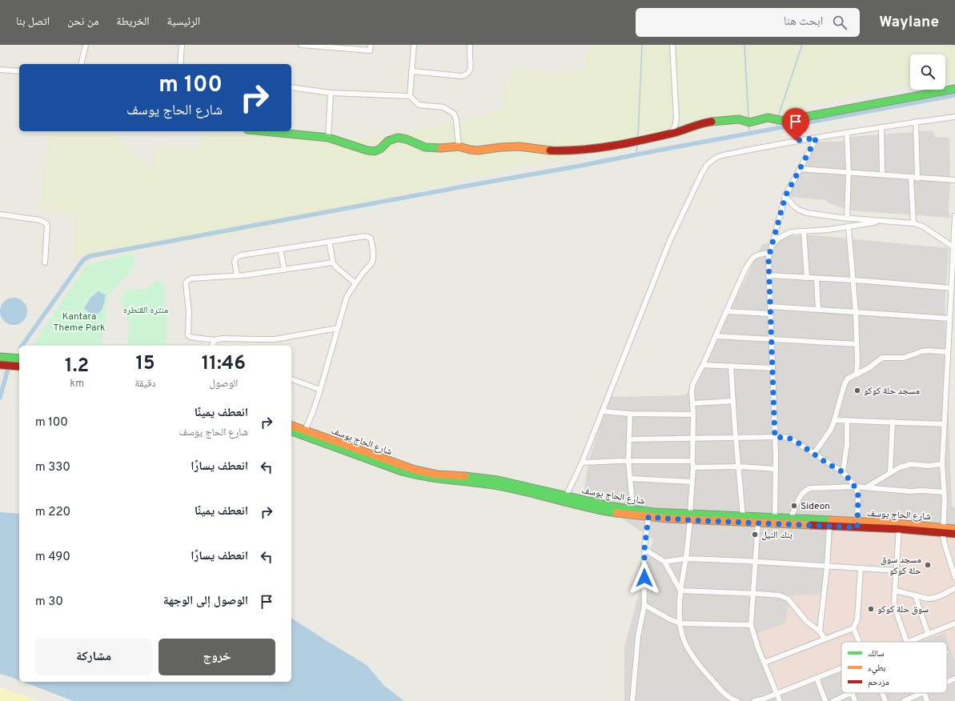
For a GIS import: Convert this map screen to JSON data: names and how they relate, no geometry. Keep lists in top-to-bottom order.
{
  "streets": {
    "main road": ["شارع الحاج يوسف"]
  },
  "parks": ["منتره القنطره", "Kantara Theme Park"],
  "places": [
    "مسجد حلة كوكو",
    "Sideon",
    "بنك النيل",
    "مسجد سوق حلة كوكو",
    "سوق حلة كوكو"
  ],
  "legend": ["سالك", "بطيء", "مزدحم"],
  "page": {
    "header": "Waylane",
    "search": "ابحث هنا",
    "nav": [
      "الرئيسية",
      "الخريطة",
      "من نحن",
      "اتصل بنا"
    ],
    "turn": ["100 m", "شارع الحاج يوسف"],
    "eta": [
      "11:46",
      "الوصول",
      "15",
      "دقيقة",
      "1.2",
      "km"
    ],
    "list": [
      {
        "name": "انعطف يمينًا",
        "note": "شارع الحاج يوسف",
        "value": "100 m"
      },
      {
        "name": "انعطف يسارًا",
        "value": "330 m"
      },
      {
        "name": "انعطف يمينًا",
        "value": "220 m"
      },
      {
        "name": "انعطف يسارًا",
        "value": "490 m"
      },
      {
        "name": "الوصول إلى الوجهة",
        "value": "30 m"
      }
    ],
    "buttons": ["خروج", "مشاركة"]
  }
}
